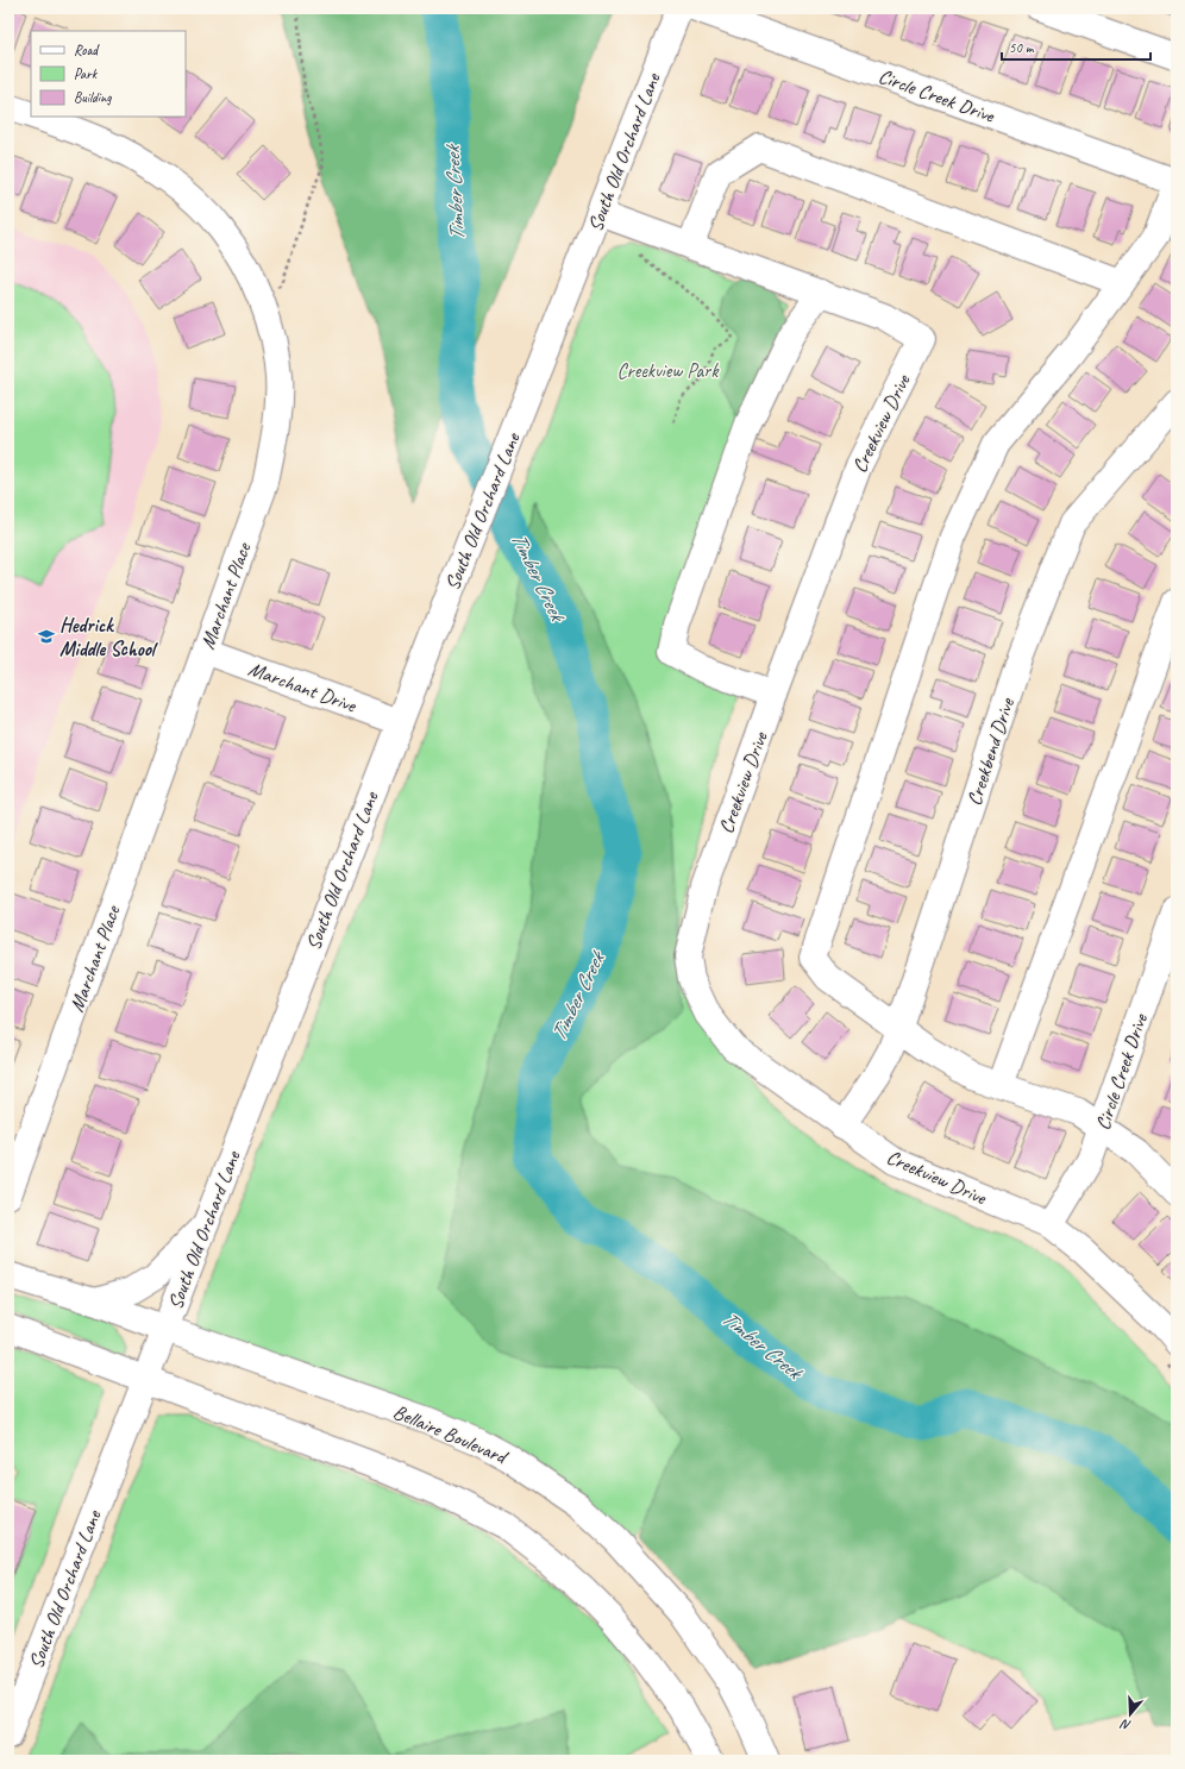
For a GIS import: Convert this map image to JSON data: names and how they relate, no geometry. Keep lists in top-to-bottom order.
{
  "streets": {
    "street": [
      "Circle Creek Drive",
      "South Old Orchard Lane",
      "Creekview Drive",
      "Marchant Place",
      "Marchant Drive",
      "Creekbend Drive",
      "Bellaire Boulevard"
    ]
  },
  "crossings": [
    ["Circle Creek Drive", "Creekview Drive"],
    ["South Old Orchard Lane", "Creekview Drive"],
    ["South Old Orchard Lane", "Marchant Drive"],
    ["South Old Orchard Lane", "Bellaire Boulevard"],
    ["Creekview Drive", "Creekbend Drive"],
    ["Marchant Place", "Marchant Drive"]
  ],
  "water": ["Timber Creek"],
  "parks": ["Creekview Park"],
  "places": {
    "school or university": ["Hedrick Middle School"]
  },
  "legend": ["Road", "Park", "Building"],
  "scale_bar": "50 m",
  "north": "bottom"
}
